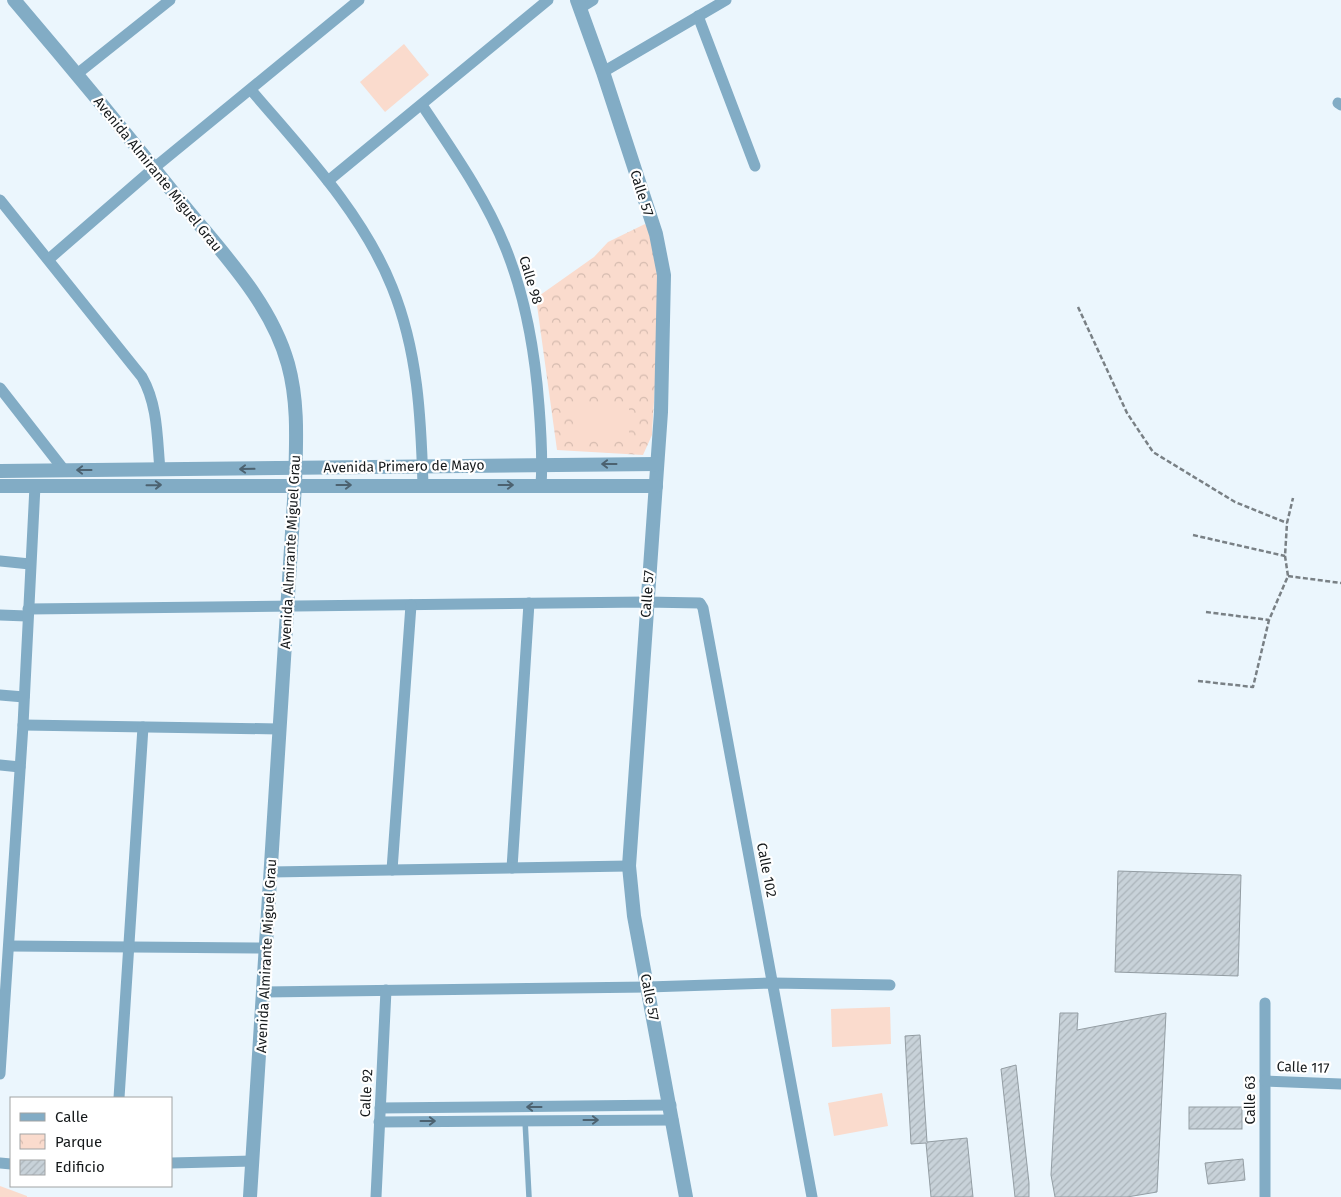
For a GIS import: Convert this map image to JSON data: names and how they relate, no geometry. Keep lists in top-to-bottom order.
{
  "streets": {
    "street": [
      "Avenida Almirante Miguel Grau",
      "Calle 57",
      "Calle 98",
      "Avenida Primero de Mayo",
      "Calle 102",
      "Calle 117",
      "Calle 92",
      "Calle 63"
    ]
  },
  "crossings": [
    ["Avenida Almirante Miguel Grau", "Avenida Primero de Mayo"],
    ["Avenida Almirante Miguel Grau", "Calle 102"],
    ["Calle 57", "Avenida Primero de Mayo"],
    ["Calle 57", "Calle 102"],
    ["Calle 98", "Avenida Primero de Mayo"],
    ["Calle 117", "Calle 63"]
  ],
  "legend": ["Calle", "Parque", "Edificio"]
}
